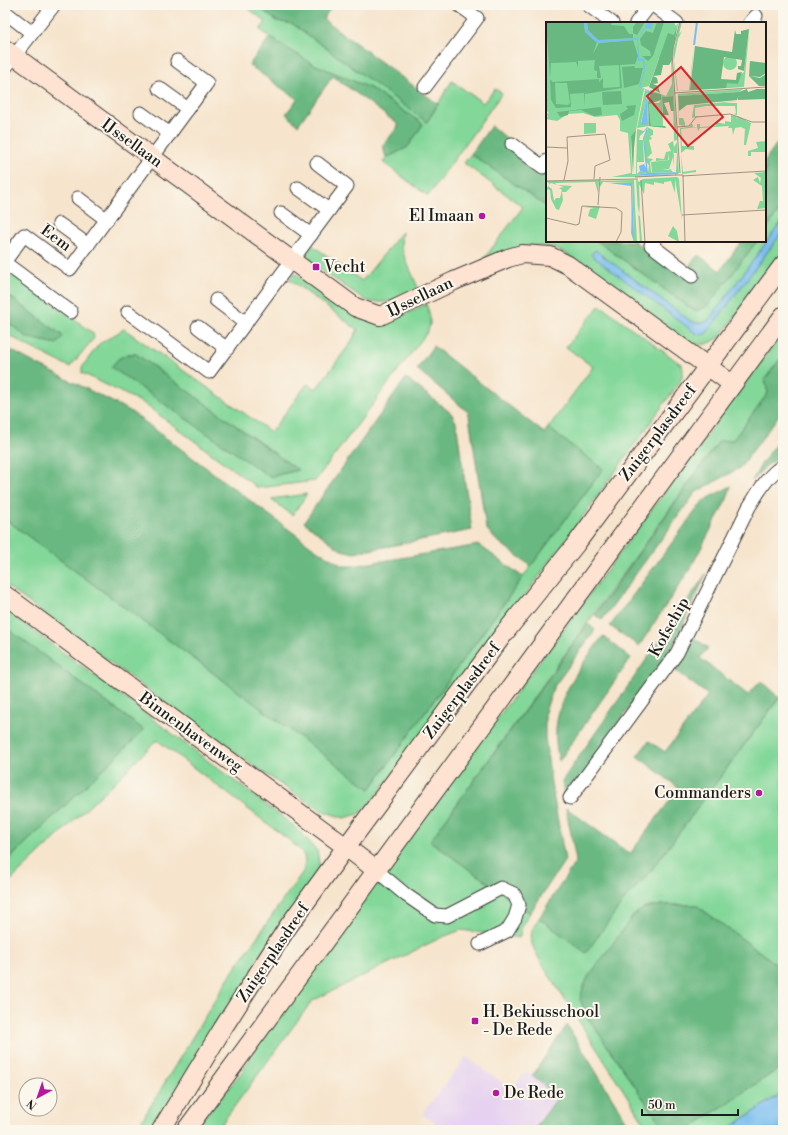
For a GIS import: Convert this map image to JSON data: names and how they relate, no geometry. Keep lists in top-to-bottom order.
{
  "streets": {
    "main road": ["IJssellaan", "Zuigerplasdreef", "Binnenhavenweg"],
    "street": ["Eem", "Kofschip"]
  },
  "crossings": [
    ["IJssellaan", "Eem"],
    ["IJssellaan", "Zuigerplasdreef"],
    ["Zuigerplasdreef", "Binnenhavenweg"]
  ],
  "places": {
    "other": ["El Imaan", "Commanders", "De Rede"],
    "transit": ["Vecht", "H. Bekiusschool - De Rede"]
  },
  "scale_bar": "50 m",
  "north": "bottom left"
}
